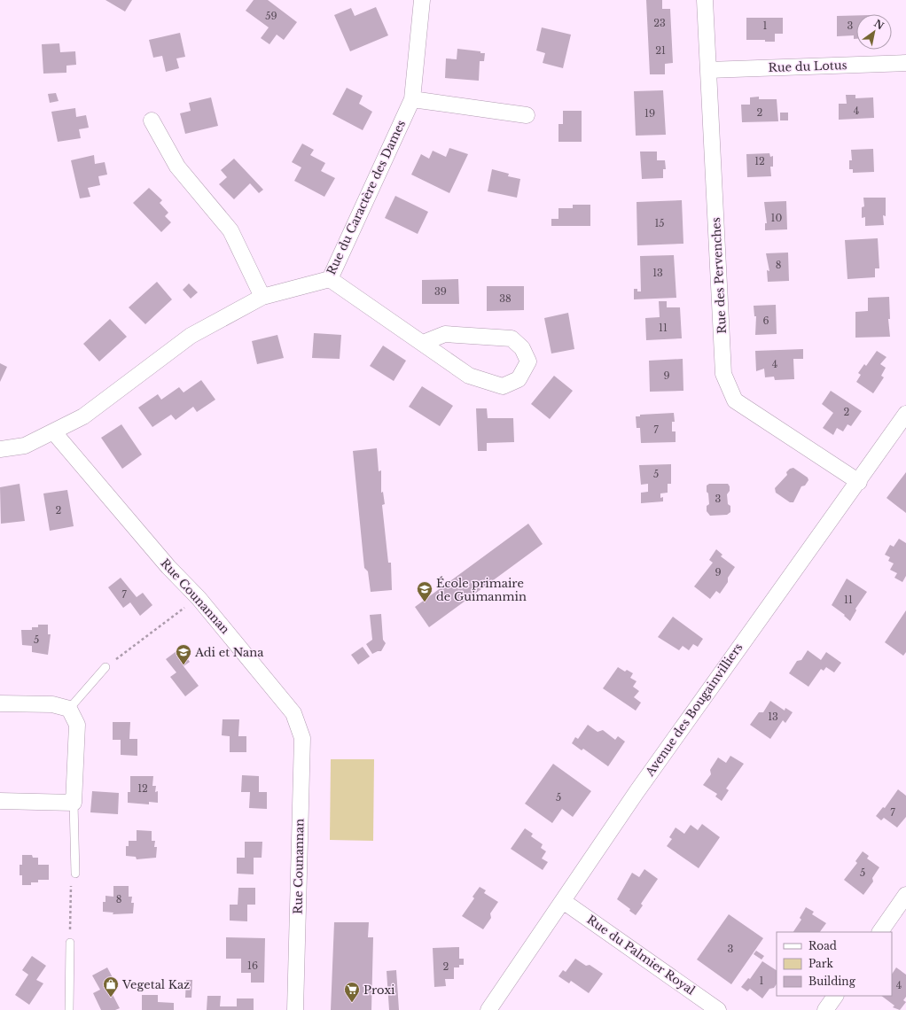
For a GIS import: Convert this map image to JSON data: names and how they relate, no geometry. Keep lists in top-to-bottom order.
{
  "streets": {
    "street": [
      "Rue du Lotus",
      "Rue du Caractère des Dames",
      "Rue des Pervenches",
      "Rue Counannan",
      "Avenue des Bougainvilliers",
      "Rue du Palmier Royal"
    ]
  },
  "crossings": [
    ["Rue du Lotus", "Rue des Pervenches"],
    ["Rue du Caractère des Dames", "Rue Counannan"],
    ["Rue des Pervenches", "Avenue des Bougainvilliers"],
    ["Avenue des Bougainvilliers", "Rue du Palmier Royal"]
  ],
  "places": {
    "school or university": ["École primaire de Guimanmin", "Adi et Nana"],
    "shop": ["Vegetal Kaz"],
    "supermarket": ["Proxi"]
  },
  "house_numbers": [
    "59",
    "23",
    "1",
    "3",
    "21",
    "4",
    "2",
    "19",
    "12",
    "10",
    "15",
    "8",
    "13",
    "39",
    "38",
    "6",
    "11",
    "4",
    "9",
    "2",
    "7",
    "5",
    "3",
    "2",
    "9",
    "7",
    "11",
    "5",
    "13",
    "12",
    "5",
    "7",
    "5",
    "8",
    "3",
    "16",
    "2",
    "1",
    "4"
  ],
  "legend": ["Road", "Park", "Building"],
  "north": "top right"
}
